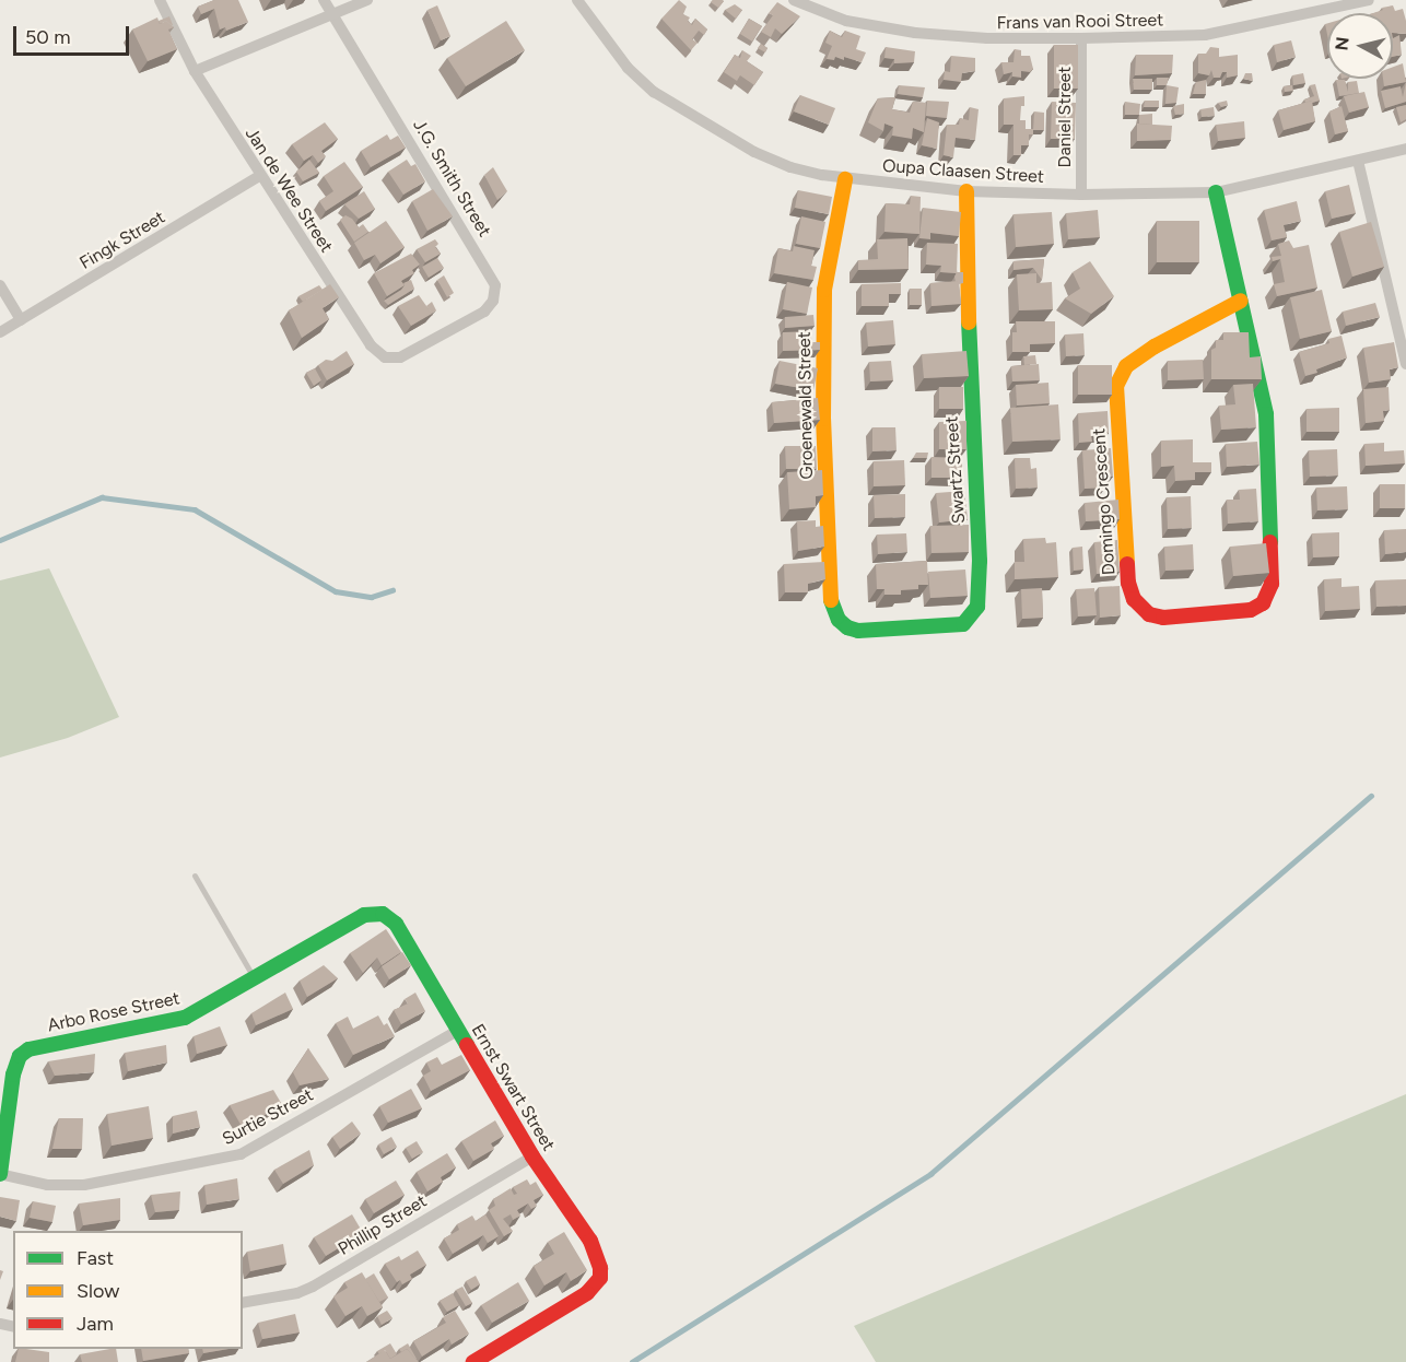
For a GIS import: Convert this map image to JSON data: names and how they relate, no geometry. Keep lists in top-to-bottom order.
{
  "streets": {
    "street": [
      "Frans van Rooi Street",
      "Daniel Street",
      "Oupa Claasen Street",
      "J.G. Smith Street",
      "Jan de Wee Street",
      "Fingk Street",
      "Groenewald Street",
      "Swartz Street",
      "Domingo Crescent",
      "Arbo Rose Street",
      "Ernst Swart Street",
      "Surtie Street",
      "Phillip Street"
    ]
  },
  "crossings": [
    ["Frans van Rooi Street", "Daniel Street"],
    ["Daniel Street", "Oupa Claasen Street"],
    ["Oupa Claasen Street", "Groenewald Street"],
    ["Oupa Claasen Street", "Swartz Street"],
    ["Oupa Claasen Street", "Domingo Crescent"],
    ["J.G. Smith Street", "Jan de Wee Street"],
    ["Jan de Wee Street", "Fingk Street"],
    ["Groenewald Street", "Swartz Street"],
    ["Arbo Rose Street", "Ernst Swart Street"],
    ["Arbo Rose Street", "Surtie Street"],
    ["Ernst Swart Street", "Surtie Street"],
    ["Ernst Swart Street", "Phillip Street"]
  ],
  "legend": ["Fast", "Slow", "Jam"],
  "scale_bar": "50 m",
  "north": "left"
}
